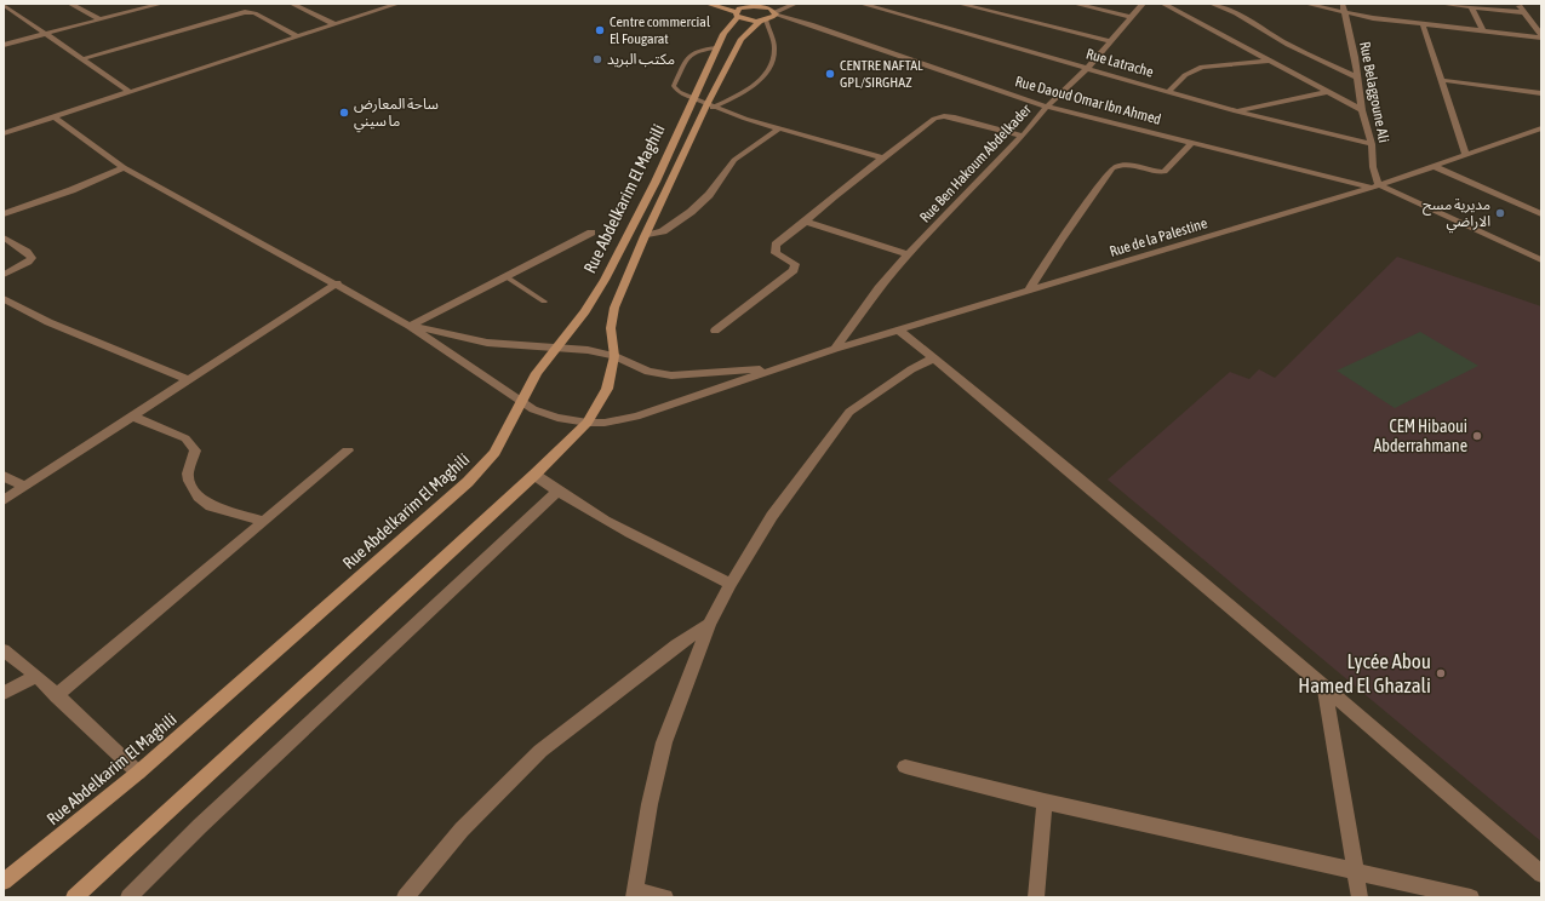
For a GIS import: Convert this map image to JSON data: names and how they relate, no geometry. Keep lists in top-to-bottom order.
{
  "streets": {
    "street": [
      "Rue Latrache",
      "Rue Belaggoune Ali",
      "Rue Daoud Omar Ibn Ahmed",
      "Rue Ben Hakoum Abdelkader",
      "Rue Abdelkarim El Maghili",
      "Rue de la Palestine"
    ]
  },
  "crossings": [
    ["Rue Latrache", "Rue Belaggoune Ali"],
    ["Rue Latrache", "Rue Ben Hakoum Abdelkader"],
    ["Rue Belaggoune Ali", "Rue Daoud Omar Ibn Ahmed"],
    ["Rue Belaggoune Ali", "Rue de la Palestine"],
    ["Rue Daoud Omar Ibn Ahmed", "Rue Ben Hakoum Abdelkader"],
    ["Rue Daoud Omar Ibn Ahmed", "Rue de la Palestine"],
    ["Rue Ben Hakoum Abdelkader", "Rue de la Palestine"]
  ],
  "places": [
    "Centre commercial El Fougarat",
    "مكتب البريد",
    "CENTRE NAFTAL GPL/SIRGHAZ",
    "ساحة المعارض ما سيني",
    "مديرية مسح الاراضي",
    "CEM Hibaoui Abderrahmane",
    "Lycée Abou Hamed El Ghazali"
  ]
}
